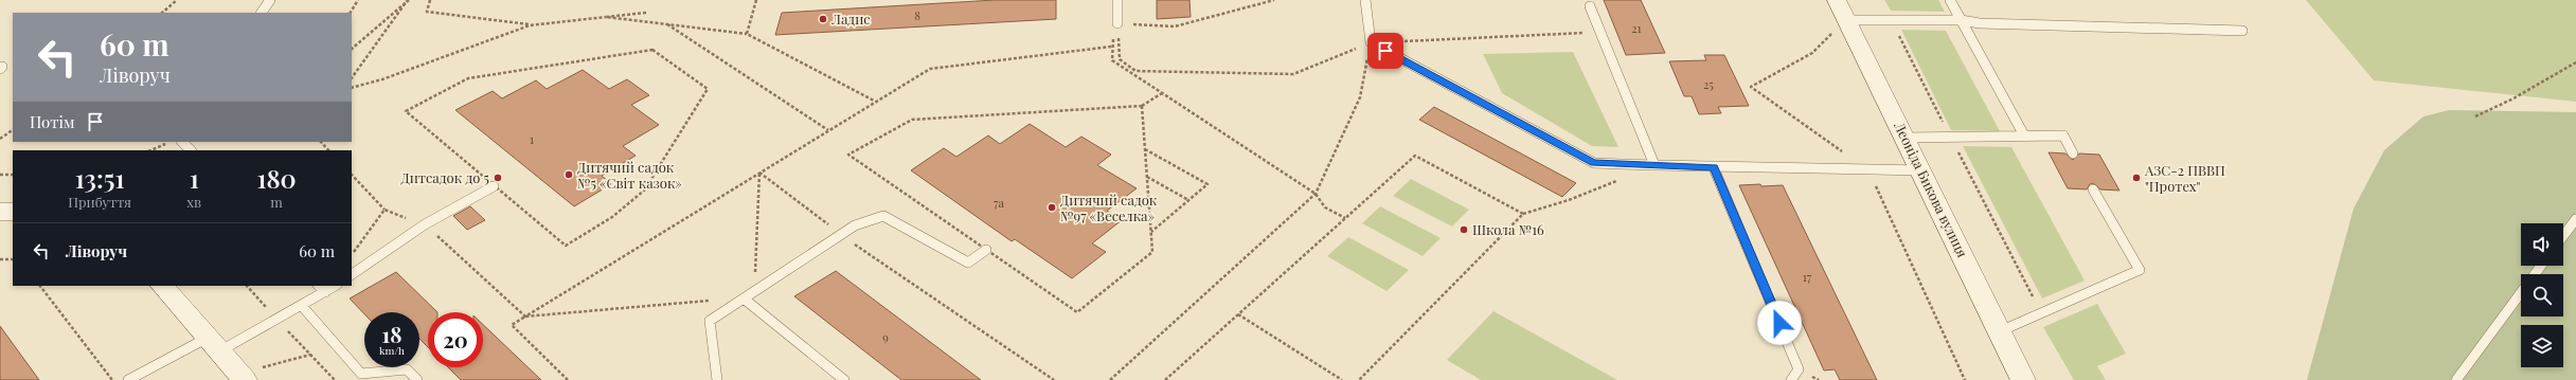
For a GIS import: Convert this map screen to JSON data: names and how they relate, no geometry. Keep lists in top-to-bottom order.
{
  "streets": {
    "street": ["Леоніда Бикова вулиця"]
  },
  "places": [
    "Ладис",
    "Дитячий садок №5 «Світ казок»",
    "Дитсадок до 5",
    "АЗС-2 ПВВП \"Протех\"",
    "Дитячий садок №97 «Веселка»",
    "Школа №16"
  ],
  "house_numbers": [
    "8",
    "21",
    "25",
    "1",
    "7а",
    "17",
    "9"
  ],
  "page": {
    "turn": ["60 m", "Ліворуч"],
    "then": "Потім",
    "eta": [
      "13:51",
      "Прибуття",
      "1",
      "хв",
      "180",
      "m"
    ],
    "list": [
      {
        "name": "Ліворуч",
        "value": "60 m"
      }
    ],
    "speed": "18 km/h",
    "limit": "20"
  }
}
